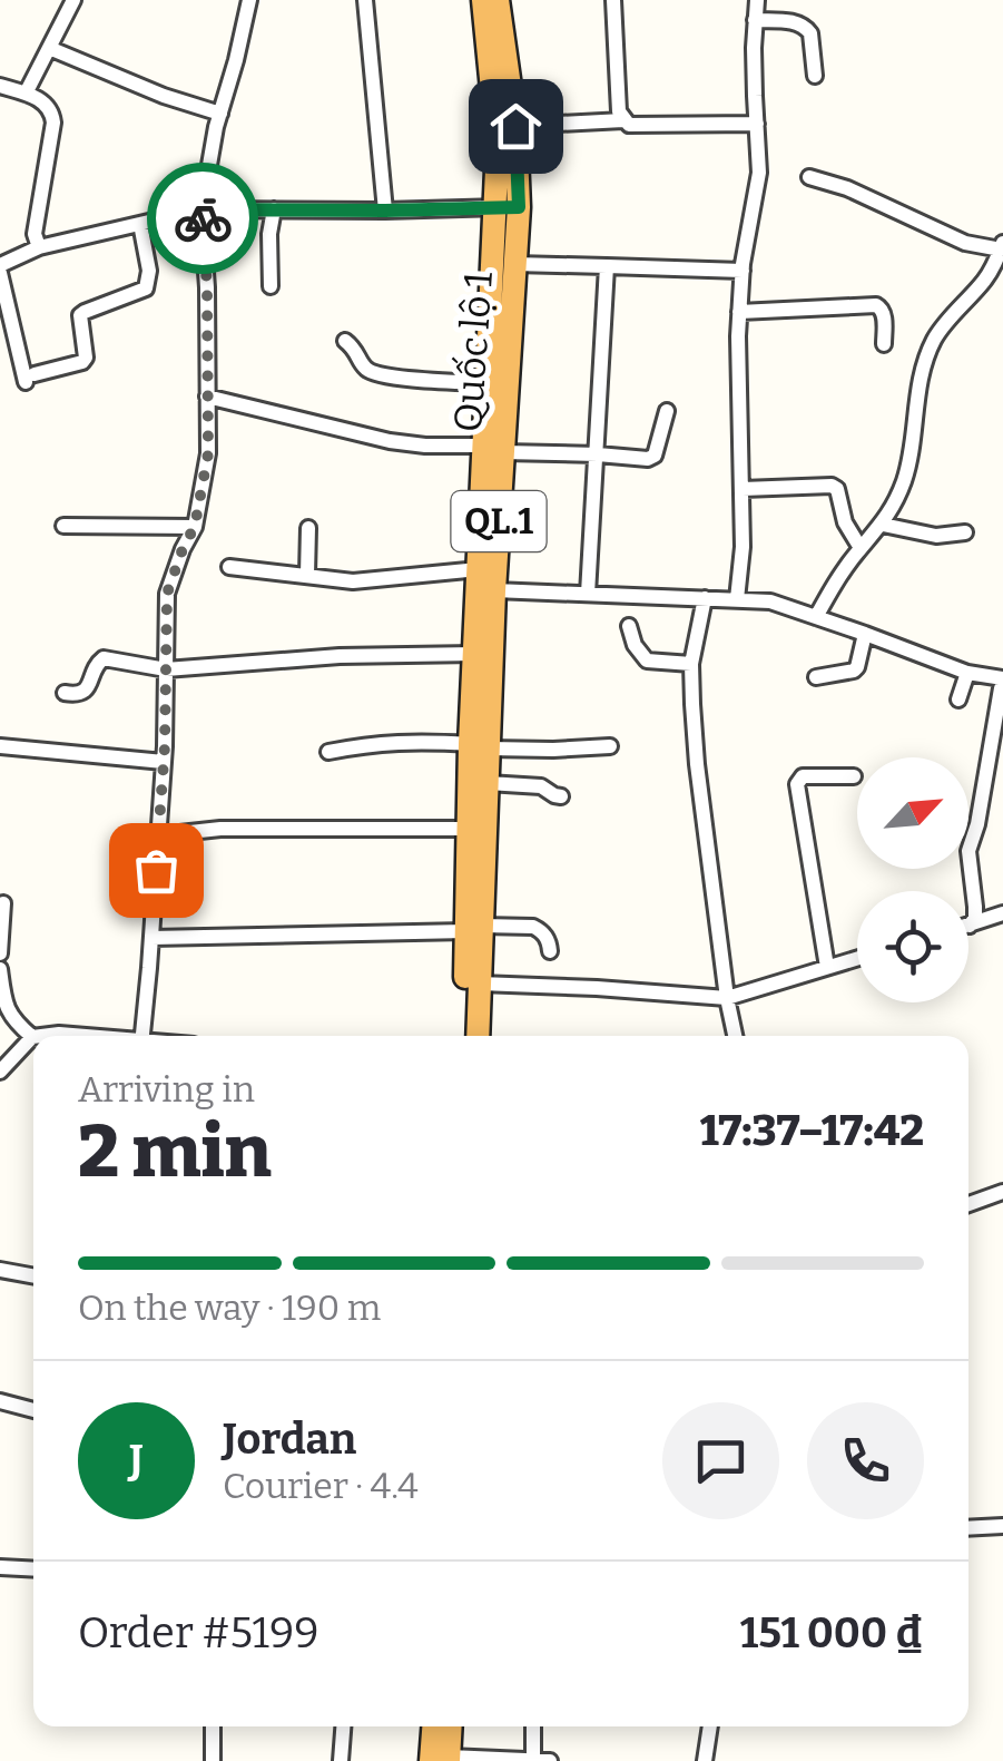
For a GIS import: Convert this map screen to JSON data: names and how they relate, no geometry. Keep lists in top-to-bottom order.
{
  "streets": {
    "highway": ["Quốc lộ 1", "QL.1"]
  },
  "north": "top right",
  "page": {
    "heading": ["2 min", "Arriving in", "17:37–17:42"],
    "panel": [
      "Jordan",
      "Courier · 4.4",
      "Order #5199",
      "151 000 ₫"
    ],
    "bar": "On the way · 190 m",
    "round": "J"
  }
}
